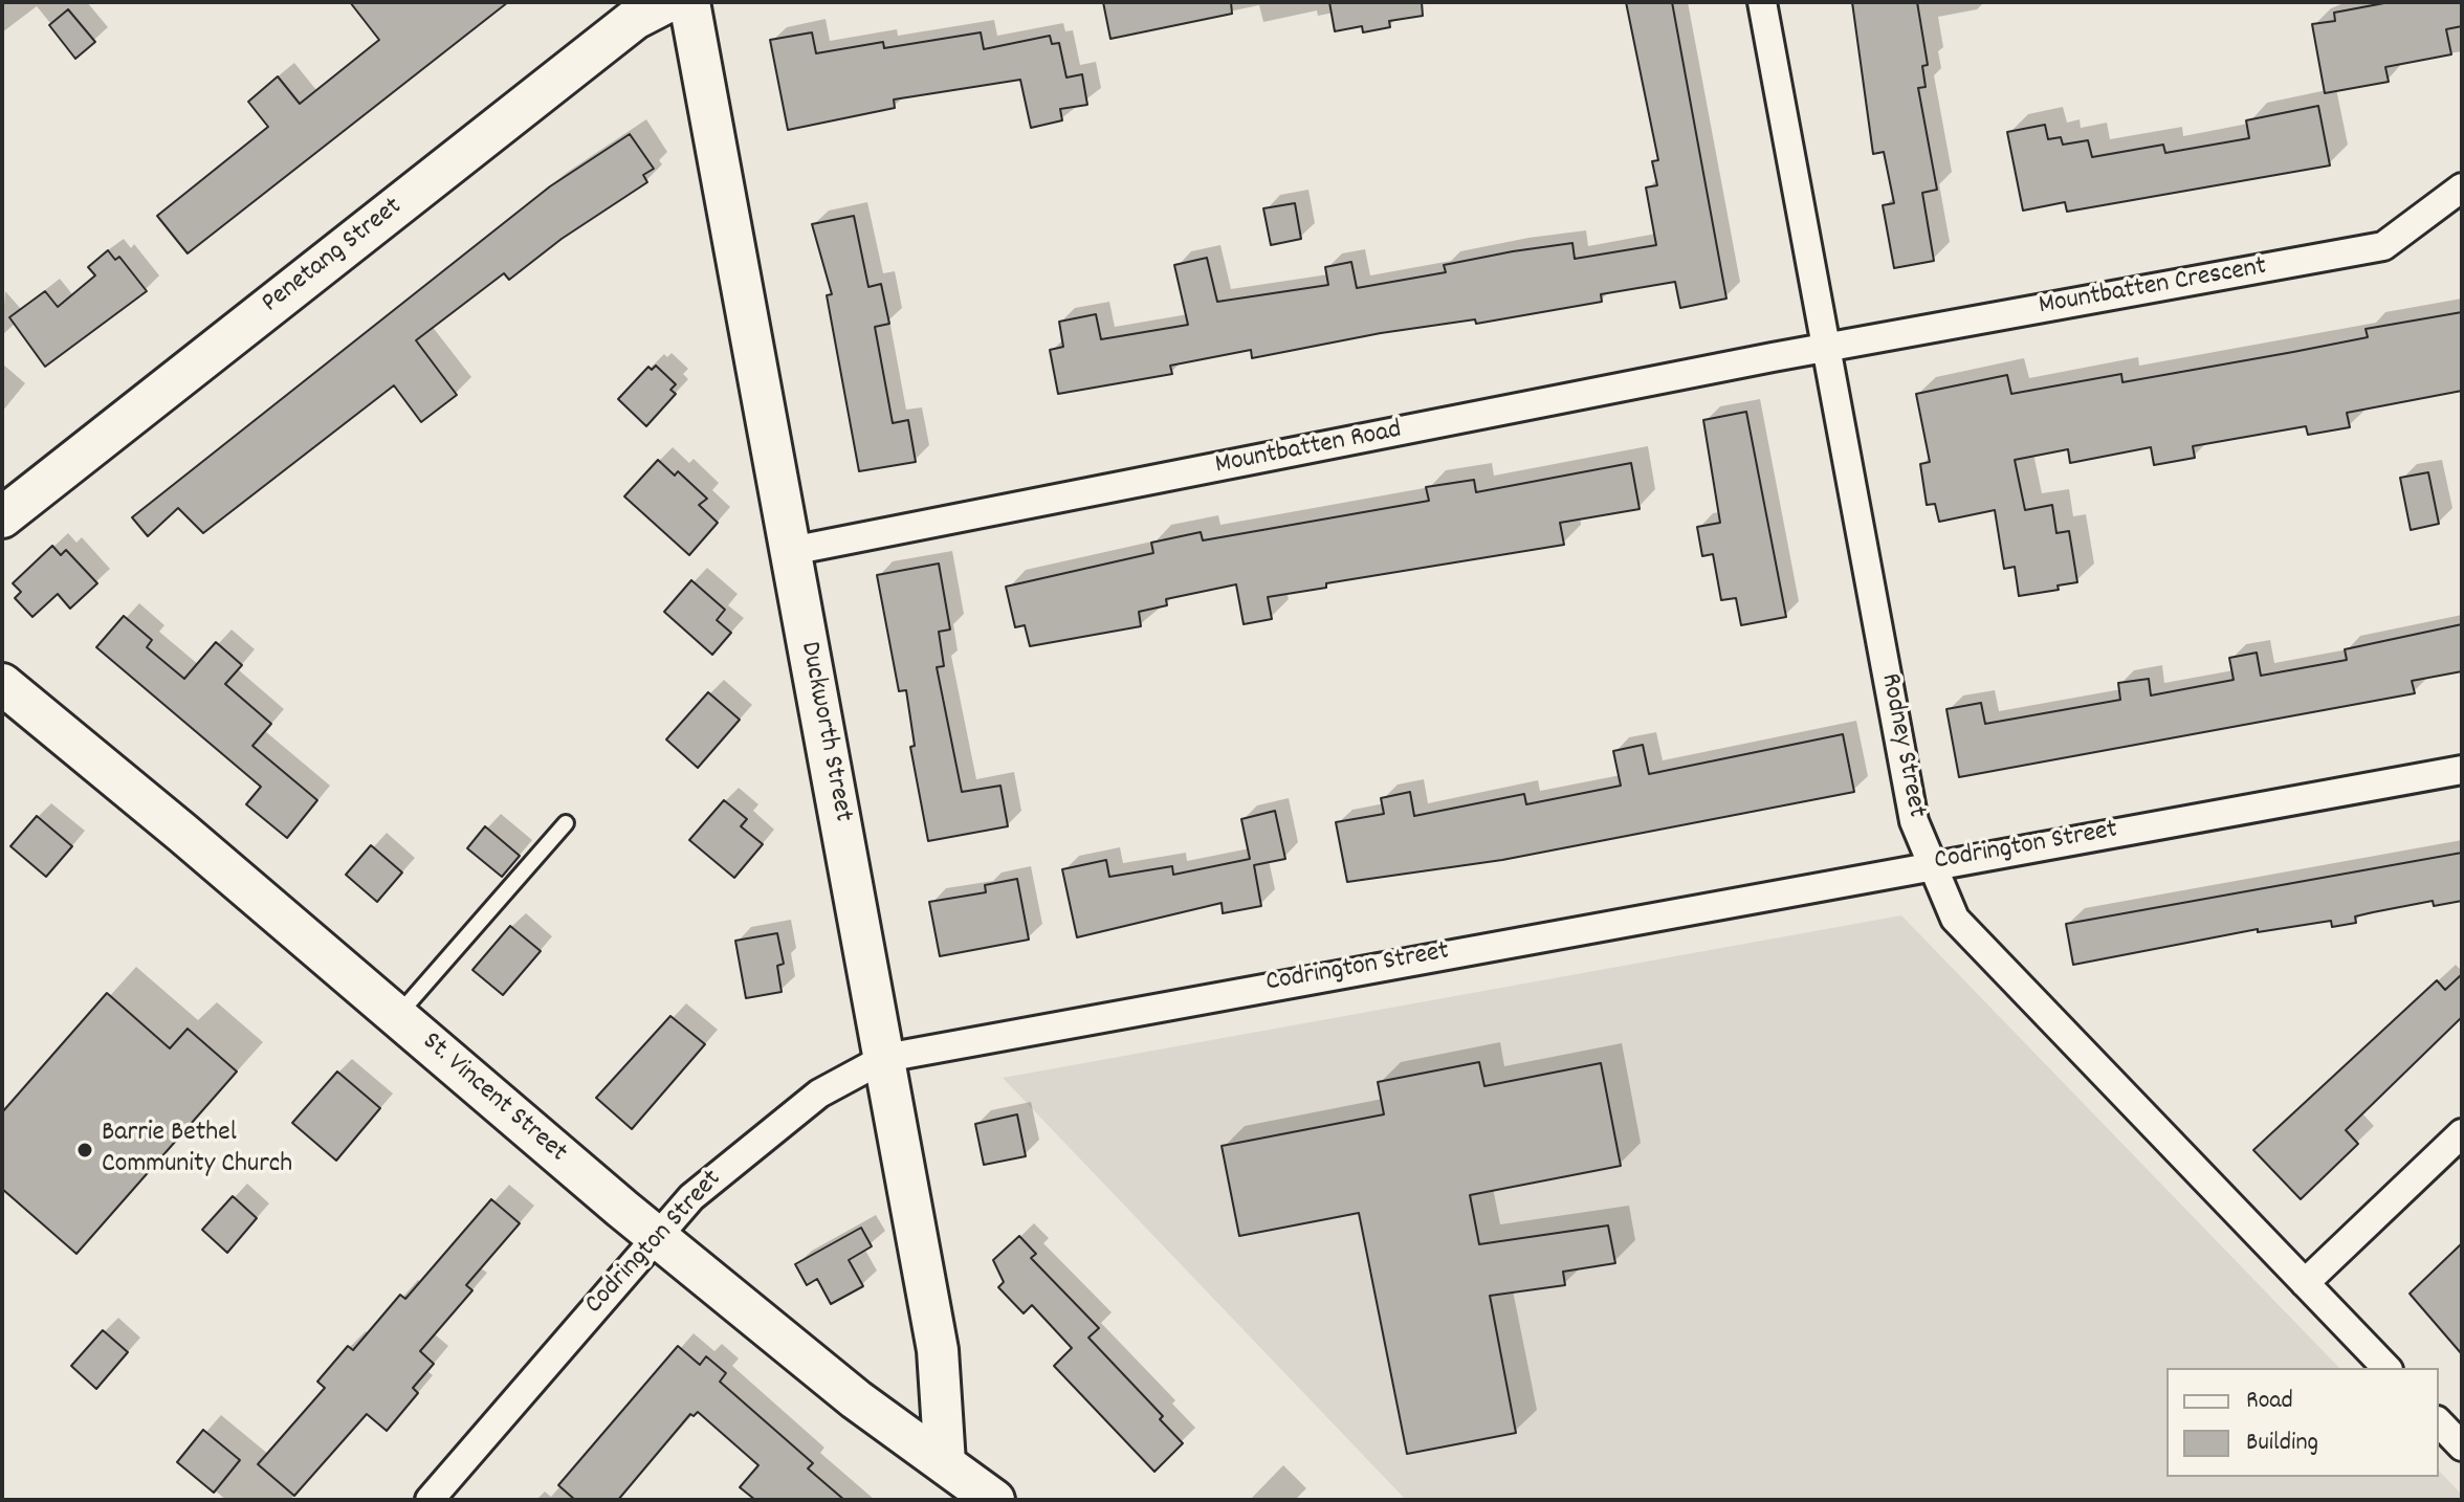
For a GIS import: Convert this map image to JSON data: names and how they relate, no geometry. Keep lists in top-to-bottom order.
{
  "streets": {
    "main road": ["Penetang Street", "Duckworth Street", "St. Vincent Street"],
    "street": [
      "Mountbatten Crescent",
      "Mountbatten Road",
      "Rodney Street",
      "Codrington Street"
    ]
  },
  "crossings": [
    ["Mountbatten Crescent", "Mountbatten Road"],
    ["Mountbatten Crescent", "Rodney Street"],
    ["Mountbatten Road", "Duckworth Street"],
    ["Mountbatten Road", "Rodney Street"],
    ["Duckworth Street", "Codrington Street"],
    ["Duckworth Street", "St. Vincent Street"],
    ["Rodney Street", "Codrington Street"],
    ["Codrington Street", "St. Vincent Street"]
  ],
  "places": ["Barrie Bethel Community Church"],
  "legend": ["Road", "Building"]
}
